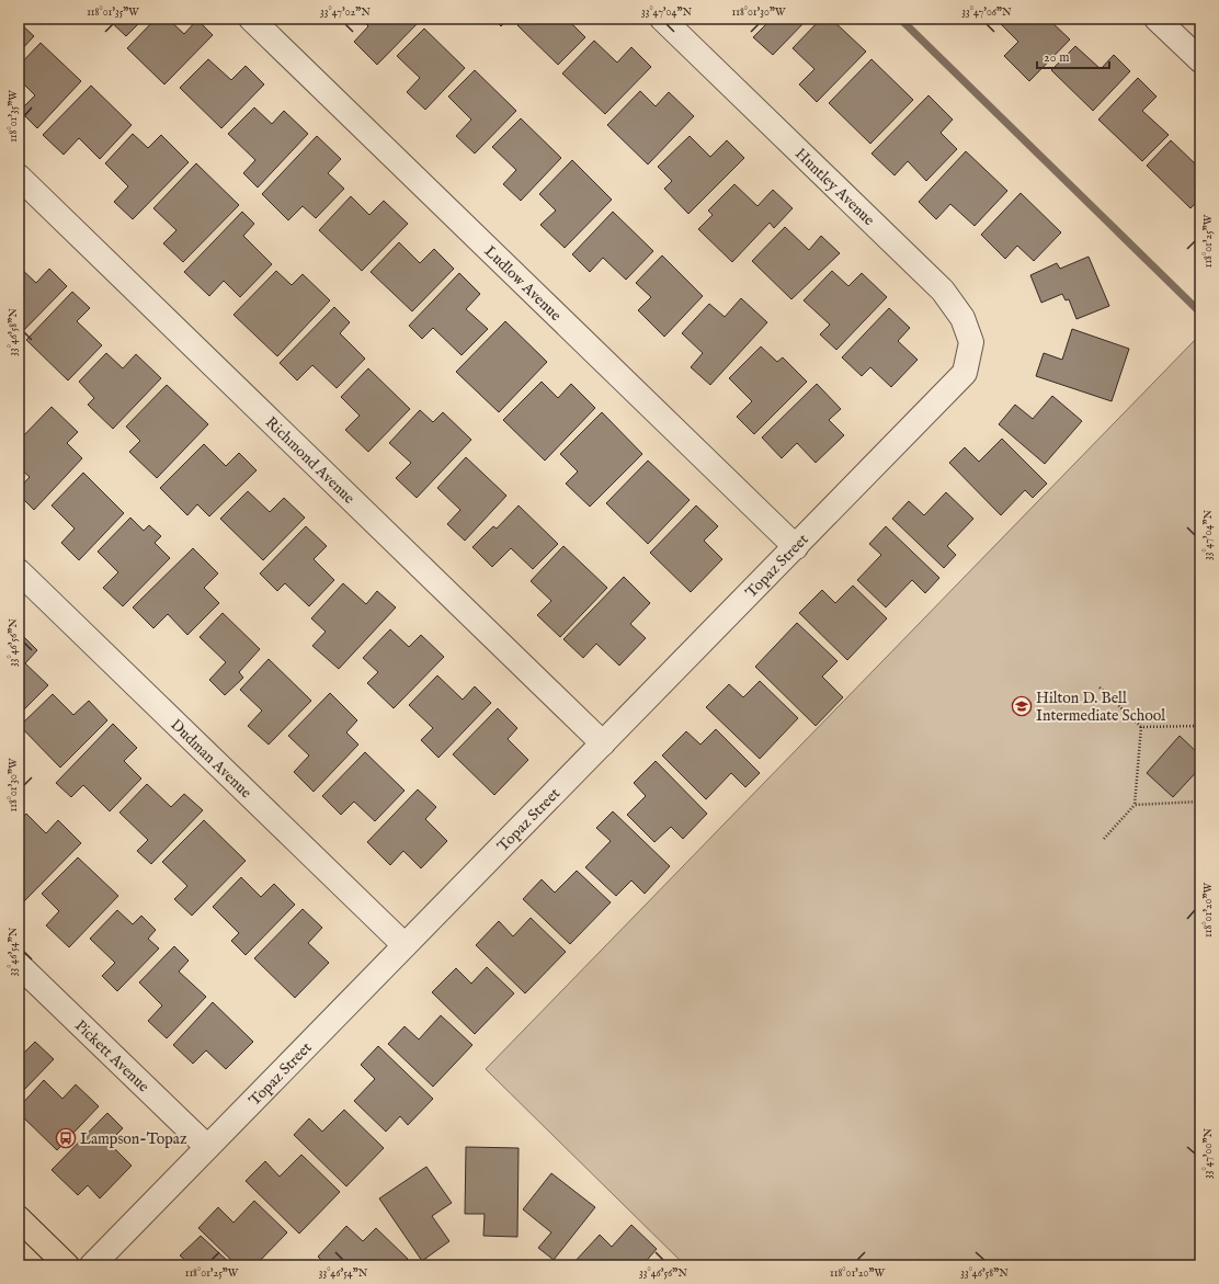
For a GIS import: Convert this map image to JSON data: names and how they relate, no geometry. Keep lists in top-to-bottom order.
{
  "streets": {
    "street": [
      "Huntley Avenue",
      "Ludlow Avenue",
      "Richmond Avenue",
      "Topaz Street",
      "Dudman Avenue",
      "Pickett Avenue"
    ]
  },
  "crossings": [
    ["Huntley Avenue", "Topaz Street"],
    ["Ludlow Avenue", "Topaz Street"],
    ["Richmond Avenue", "Topaz Street"],
    ["Topaz Street", "Dudman Avenue"],
    ["Topaz Street", "Pickett Avenue"]
  ],
  "places": {
    "school or university": ["Hilton D. Bell Intermediate School"],
    "bus stop": ["Lampson-Topaz"]
  },
  "scale_bar": "20 m",
  "coordinates": [
    "118°01'35\"W",
    "33°47'02\"N",
    "33°47'04\"N",
    "118°01'30\"W",
    "33°47'06\"N",
    "118°01'25\"W",
    "33°46'58\"N",
    "33°46'56\"N",
    "118°01'20\"W",
    "33°46'54\"N",
    "33°47'00\"N"
  ]
}
